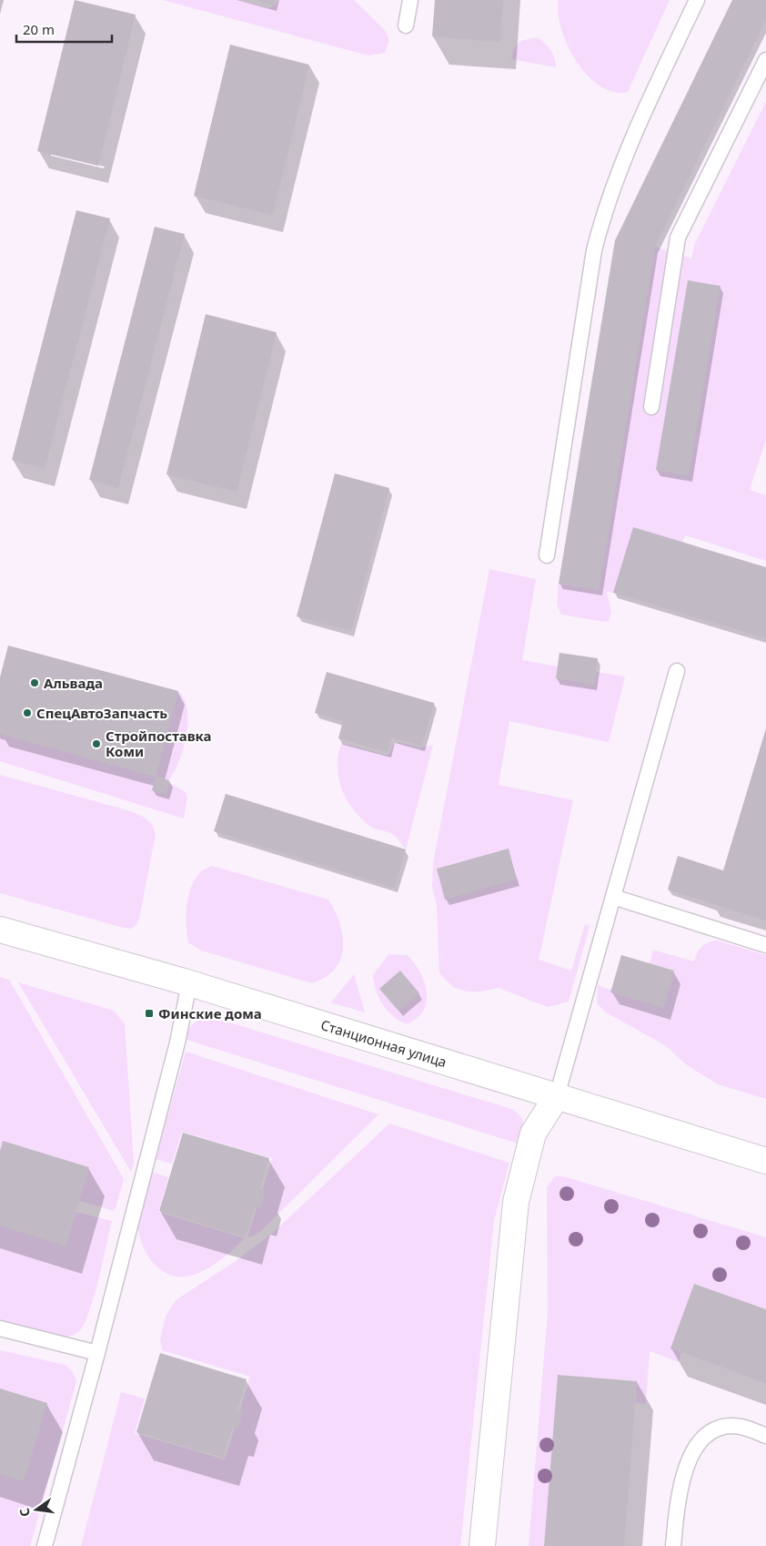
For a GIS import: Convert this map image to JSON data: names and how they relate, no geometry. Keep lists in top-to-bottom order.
{
  "streets": {
    "street": ["Станционная улица"]
  },
  "places": {
    "other": ["Альвада", "СпецАвтоЗапчасть", "Стройпоставка Коми"],
    "transit": ["Финские дома"]
  },
  "scale_bar": "20 m",
  "north": "left"
}
